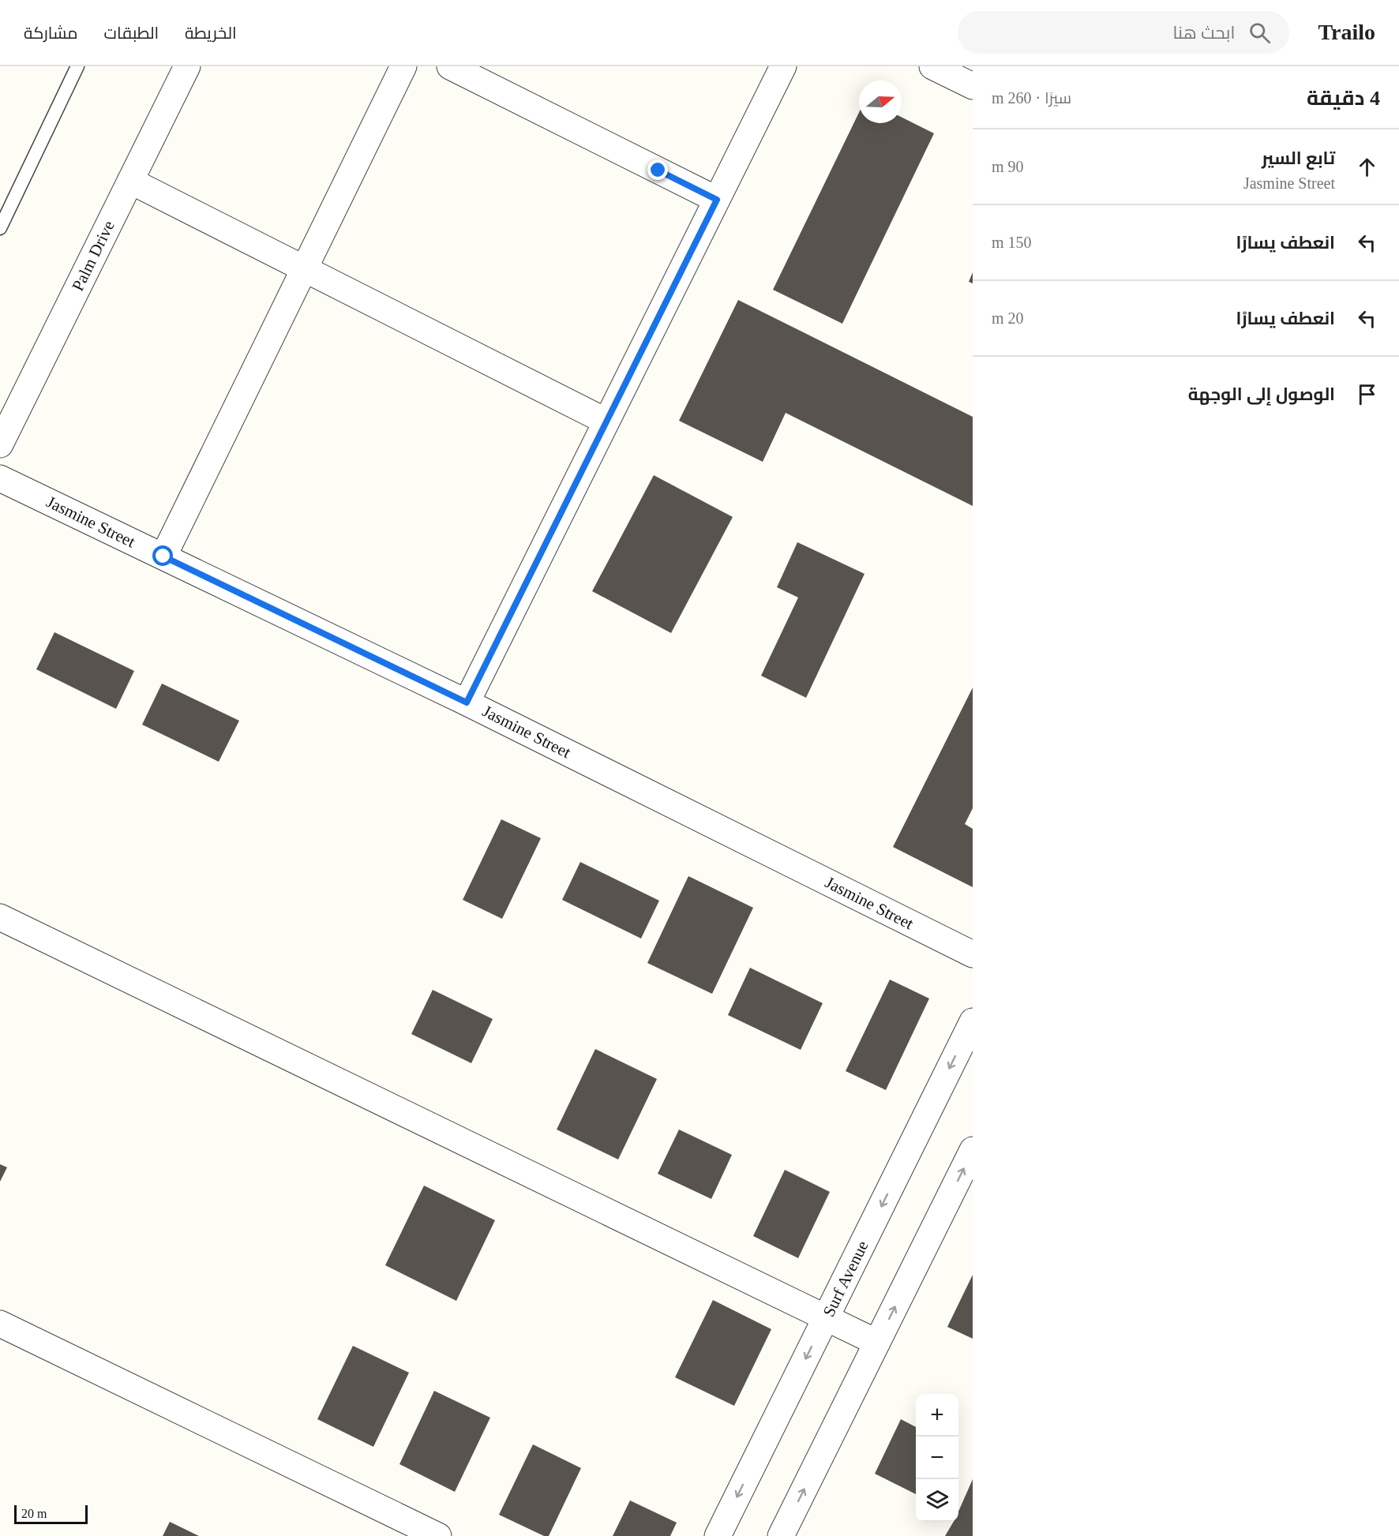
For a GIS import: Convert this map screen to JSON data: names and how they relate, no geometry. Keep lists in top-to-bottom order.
{
  "streets": {
    "street": ["Palm Drive", "Jasmine Street", "Surf Avenue"]
  },
  "scale_bar": "20 m",
  "north": "right",
  "page": {
    "header": "Trailo",
    "search": "ابحث هنا",
    "nav": ["الخريطة", "الطبقات", "مشاركة"],
    "heading": ["4 دقيقة", "سيرًا · 260 m"],
    "list": [
      ["تابع السير", "Jasmine Street", "90 m"],
      ["انعطف يسارًا", "150 m"],
      ["انعطف يسارًا", "20 m"],
      "الوصول إلى الوجهة"
    ],
    "map_buttons": ["+", "−"],
    "scale": "20 m"
  }
}
